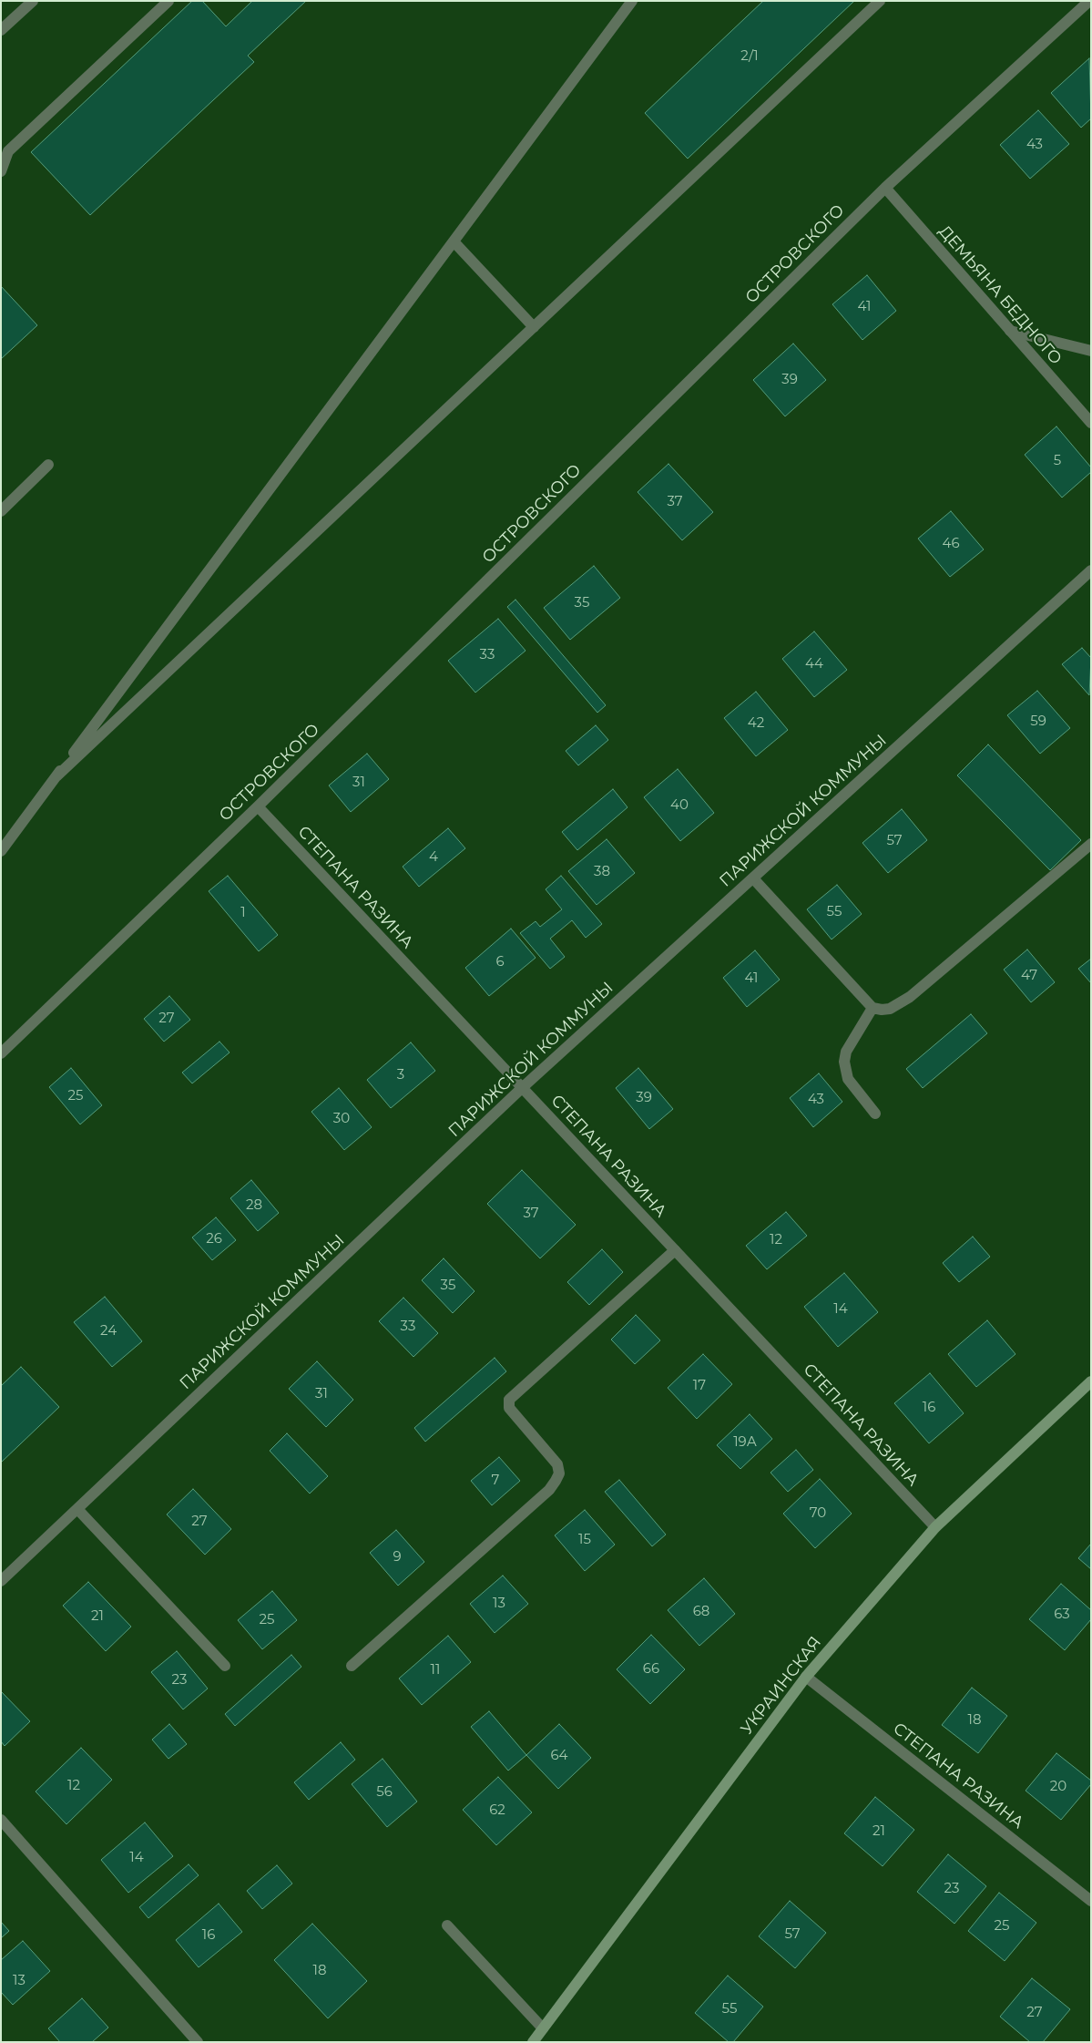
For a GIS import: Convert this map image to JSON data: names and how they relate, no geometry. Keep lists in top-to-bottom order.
{
  "streets": {
    "street": [
      "ОСТРОВСКОГО",
      "ДЕМЬЯНА БЕДНОГО",
      "ПАРИЖСКОЙ КОММУНЫ",
      "СТЕПАНА РАЗИНА",
      "УКРАИНСКАЯ"
    ]
  },
  "crossings": [
    ["ОСТРОВСКОГО", "ДЕМЬЯНА БЕДНОГО"],
    ["ОСТРОВСКОГО", "СТЕПАНА РАЗИНА"],
    ["ПАРИЖСКОЙ КОММУНЫ", "СТЕПАНА РАЗИНА"],
    ["СТЕПАНА РАЗИНА", "УКРАИНСКАЯ"]
  ],
  "house_numbers": [
    "2/1",
    "43",
    "41",
    "39",
    "5",
    "37",
    "46",
    "35",
    "33",
    "44",
    "59",
    "42",
    "31",
    "40",
    "57",
    "4",
    "38",
    "55",
    "1",
    "6",
    "47",
    "41",
    "27",
    "3",
    "25",
    "39",
    "43",
    "30",
    "28",
    "37",
    "26",
    "12",
    "35",
    "14",
    "33",
    "24",
    "17",
    "31",
    "16",
    "19А",
    "7",
    "70",
    "27",
    "15",
    "9",
    "13",
    "68",
    "63",
    "21",
    "25",
    "66",
    "11",
    "23",
    "18",
    "64",
    "12",
    "20",
    "56",
    "62",
    "21",
    "14",
    "23",
    "25",
    "57",
    "16",
    "18",
    "13",
    "55",
    "27"
  ]
}
